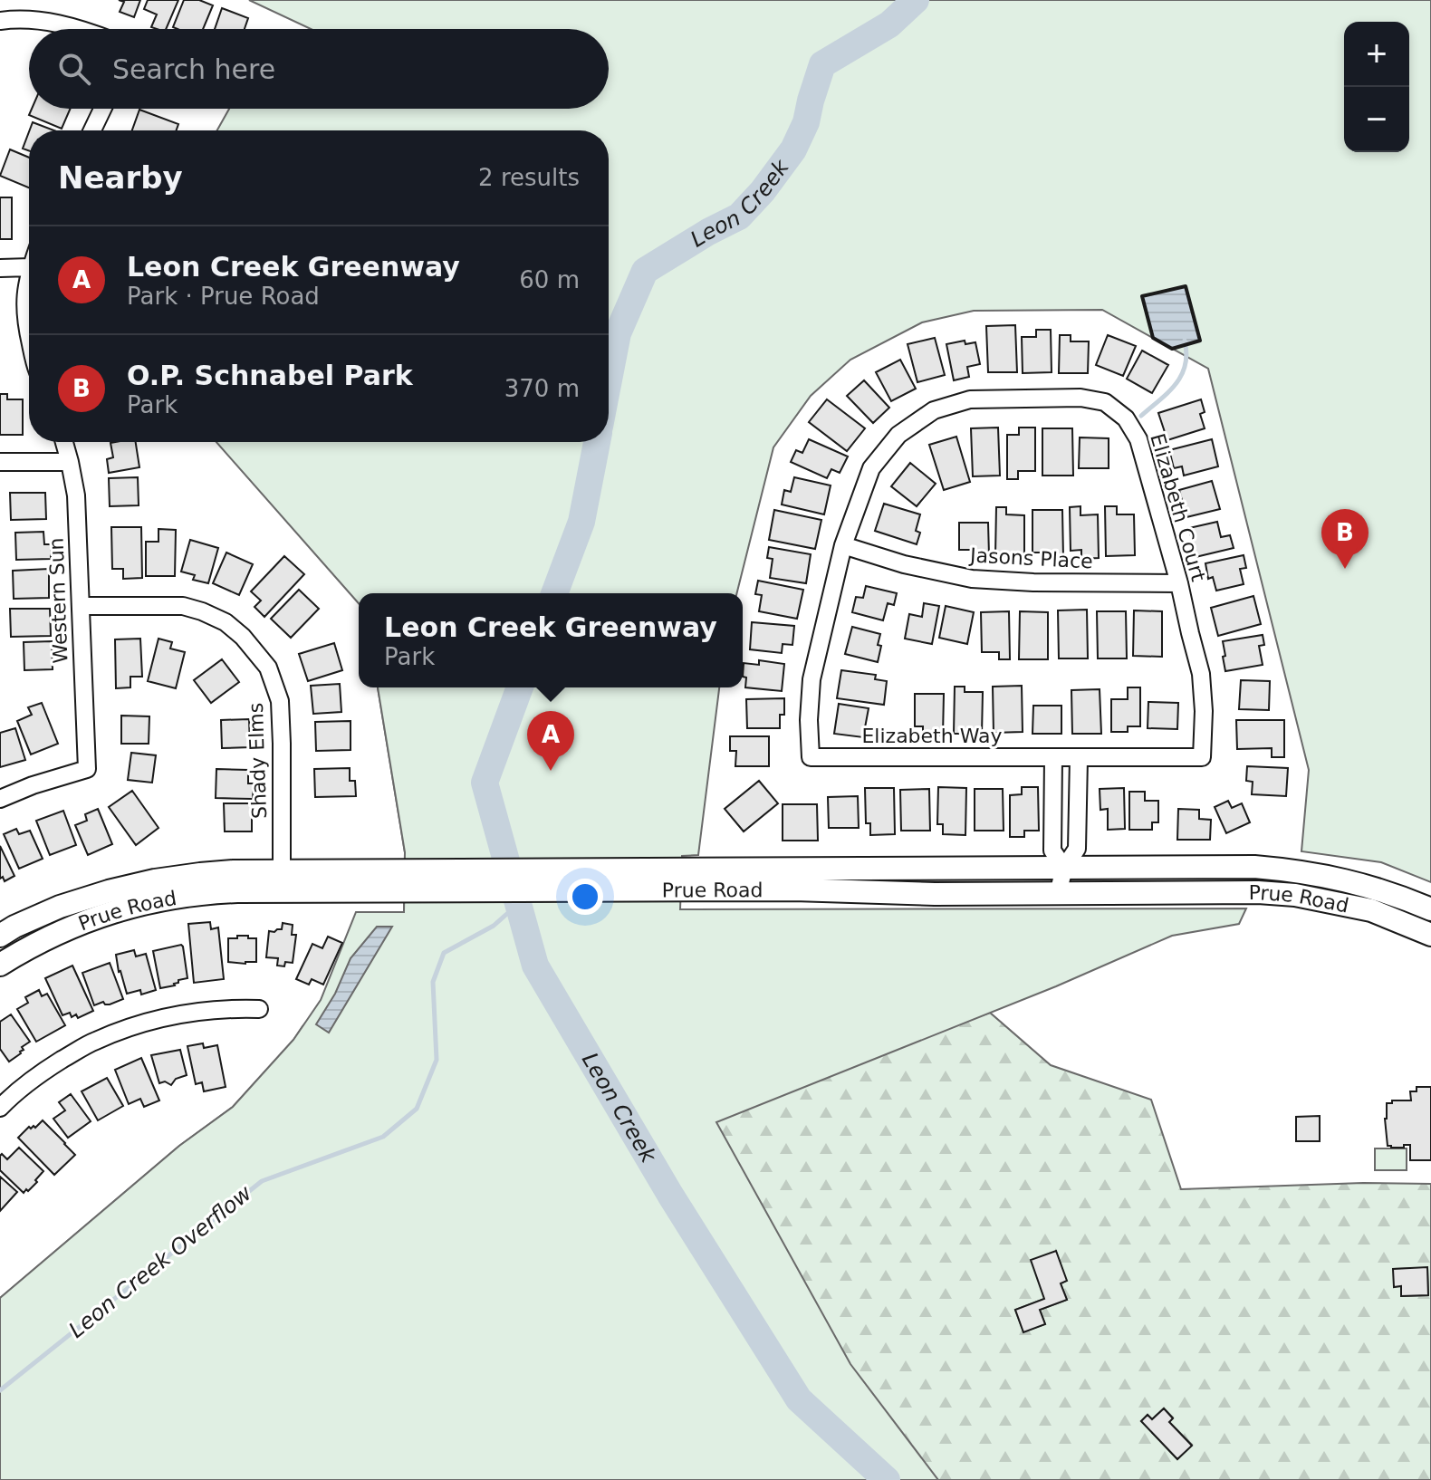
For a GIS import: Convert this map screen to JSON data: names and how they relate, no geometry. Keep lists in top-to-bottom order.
{
  "streets": {
    "main road": ["Prue Road"],
    "street": [
      "Elizabeth Court",
      "Jasons Place",
      "Western Sun",
      "Elizabeth Way",
      "Shady Elms"
    ]
  },
  "crossings": [
    ["Elizabeth Court", "Jasons Place"],
    ["Elizabeth Court", "Elizabeth Way"],
    ["Western Sun", "Shady Elms"],
    ["Shady Elms", "Prue Road"]
  ],
  "water": ["Leon Creek", "Leon Creek Overflow"],
  "page": {
    "map_buttons": ["+", "−"],
    "search": "Search here",
    "heading": ["Nearby", "2 results"],
    "list": [
      {
        "mark": "A",
        "name": "Leon Creek Greenway",
        "note": "Park · Prue Road",
        "value": "60 m"
      },
      {
        "mark": "B",
        "name": "O.P. Schnabel Park",
        "note": "Park",
        "value": "370 m"
      }
    ],
    "pins": ["B", "A"],
    "popup": ["Leon Creek Greenway", "Park"]
  }
}
